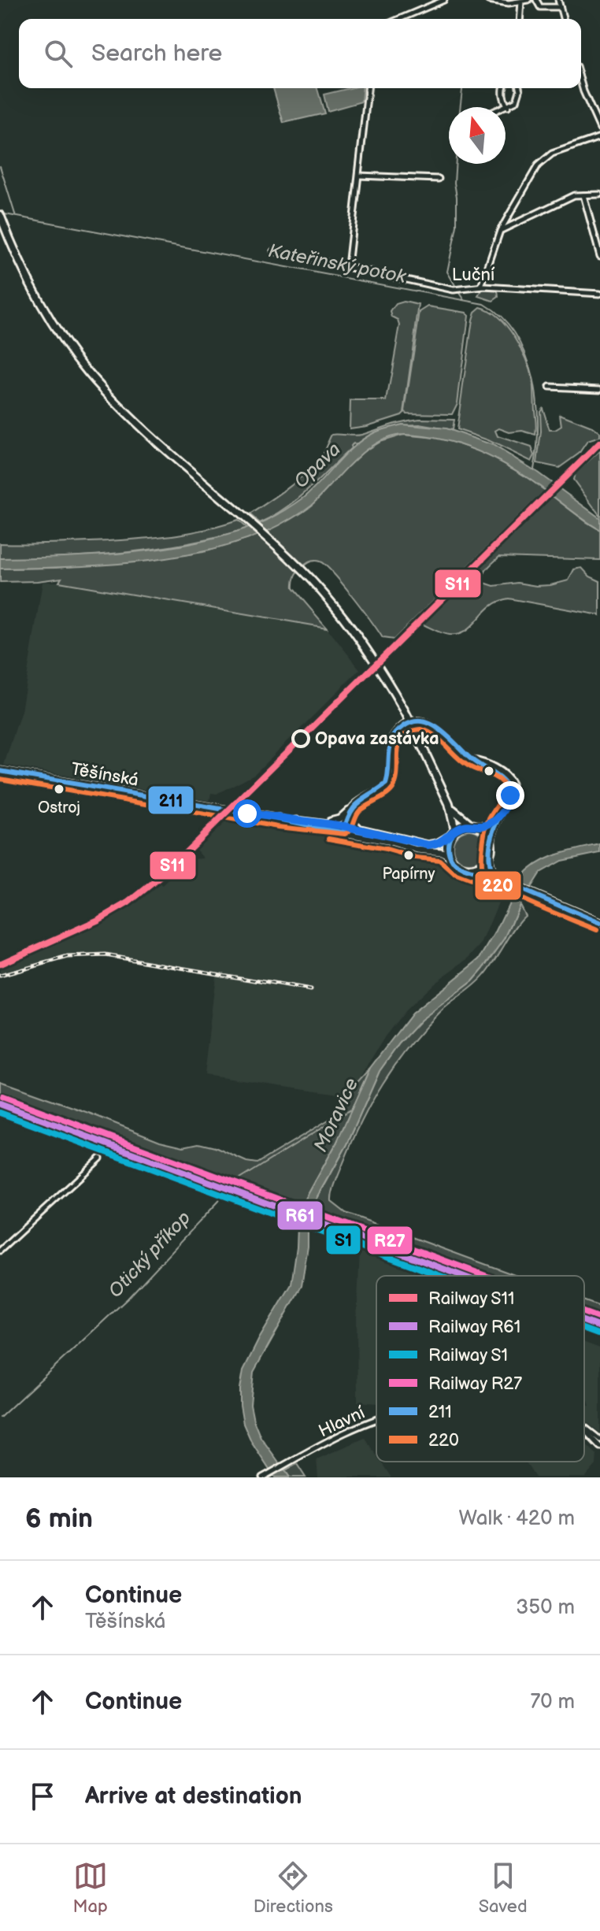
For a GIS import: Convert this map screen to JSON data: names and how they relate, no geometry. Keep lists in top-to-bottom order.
{
  "streets": {
    "main road": ["Těšínská"],
    "street": ["Luční", "Hlavní"]
  },
  "water": [
    "Kateřinský potok",
    "Opava",
    "Moravice",
    "Otický příkop"
  ],
  "places": ["Opava zastávka", "Ostroj", "Papírny"],
  "lines": [
    "rail line S11",
    "transit line 211",
    "transit line 220",
    "rail line R27",
    "rail line R61",
    "rail line S1"
  ],
  "legend": [
    "Railway S11",
    "Railway R61",
    "Railway S1",
    "Railway R27",
    "211",
    "220"
  ],
  "north": "top",
  "page": {
    "search": "Search here",
    "heading": ["6 min", "Walk · 420 m"],
    "list": [
      ["Continue", "Těšínská", "350 m"],
      ["Continue", "70 m"],
      "Arrive at destination"
    ],
    "nav": ["Map", "Directions", "Saved"]
  }
}
